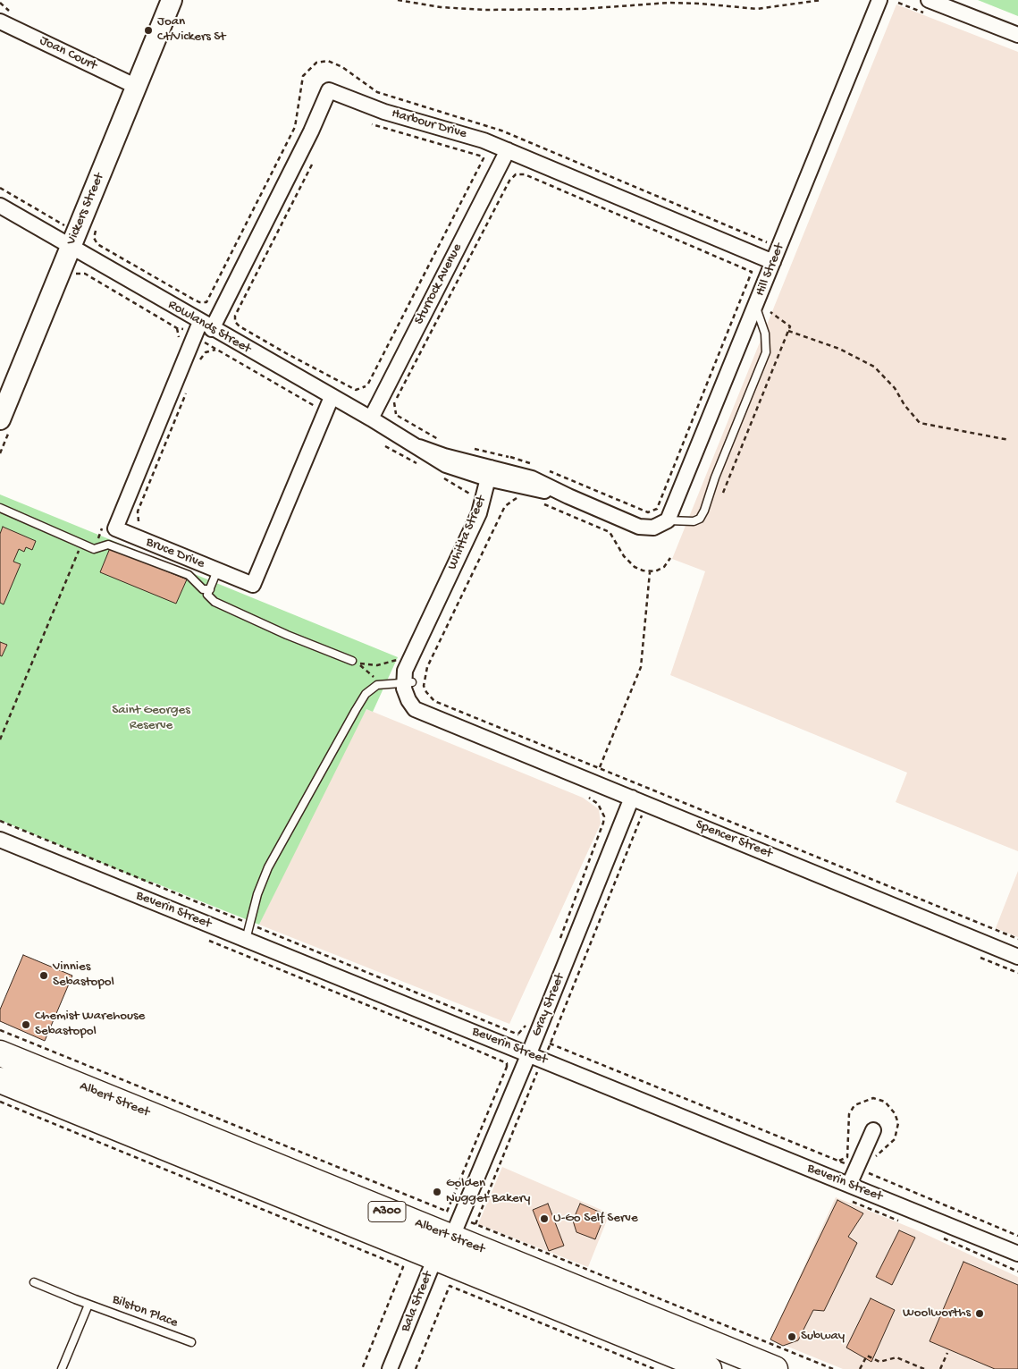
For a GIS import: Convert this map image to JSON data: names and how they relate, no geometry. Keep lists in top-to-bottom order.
{
  "streets": {
    "highway": ["Albert Street", "A300"],
    "street": [
      "Joan Court",
      "Harbour Drive",
      "Vickers Street",
      "Hill Street",
      "Sturrock Avenue",
      "Rowlands Street",
      "Whitta Street",
      "Bruce Drive",
      "Spencer Street",
      "Beverin Street",
      "Gray Street",
      "Bala Street"
    ],
    "lane": ["Bilston Place"]
  },
  "crossings": [
    ["Joan Court", "Vickers Street"],
    ["Harbour Drive", "Hill Street"],
    ["Harbour Drive", "Sturrock Avenue"],
    ["Harbour Drive", "Rowlands Street"],
    ["Harbour Drive", "Bruce Drive"],
    ["Vickers Street", "Rowlands Street"],
    ["Hill Street", "Rowlands Street"],
    ["Sturrock Avenue", "Rowlands Street"],
    ["Rowlands Street", "Whitta Street"],
    ["Rowlands Street", "Bruce Drive"],
    ["Whitta Street", "Spencer Street"],
    ["Spencer Street", "Gray Street"],
    ["Beverin Street", "Gray Street"],
    ["Gray Street", "Albert Street"],
    ["Gray Street", "Bala Street"],
    ["Albert Street", "Bala Street"]
  ],
  "parks": ["Saint Georges Reserve"],
  "places": [
    "Joan Ct/Vickers St",
    "Vinnies Sebastopol",
    "Chemist Warehouse Sebastopol",
    "Golden Nugget Bakery",
    "U-Go Self Serve",
    "Woolworths",
    "Subway"
  ]
}
